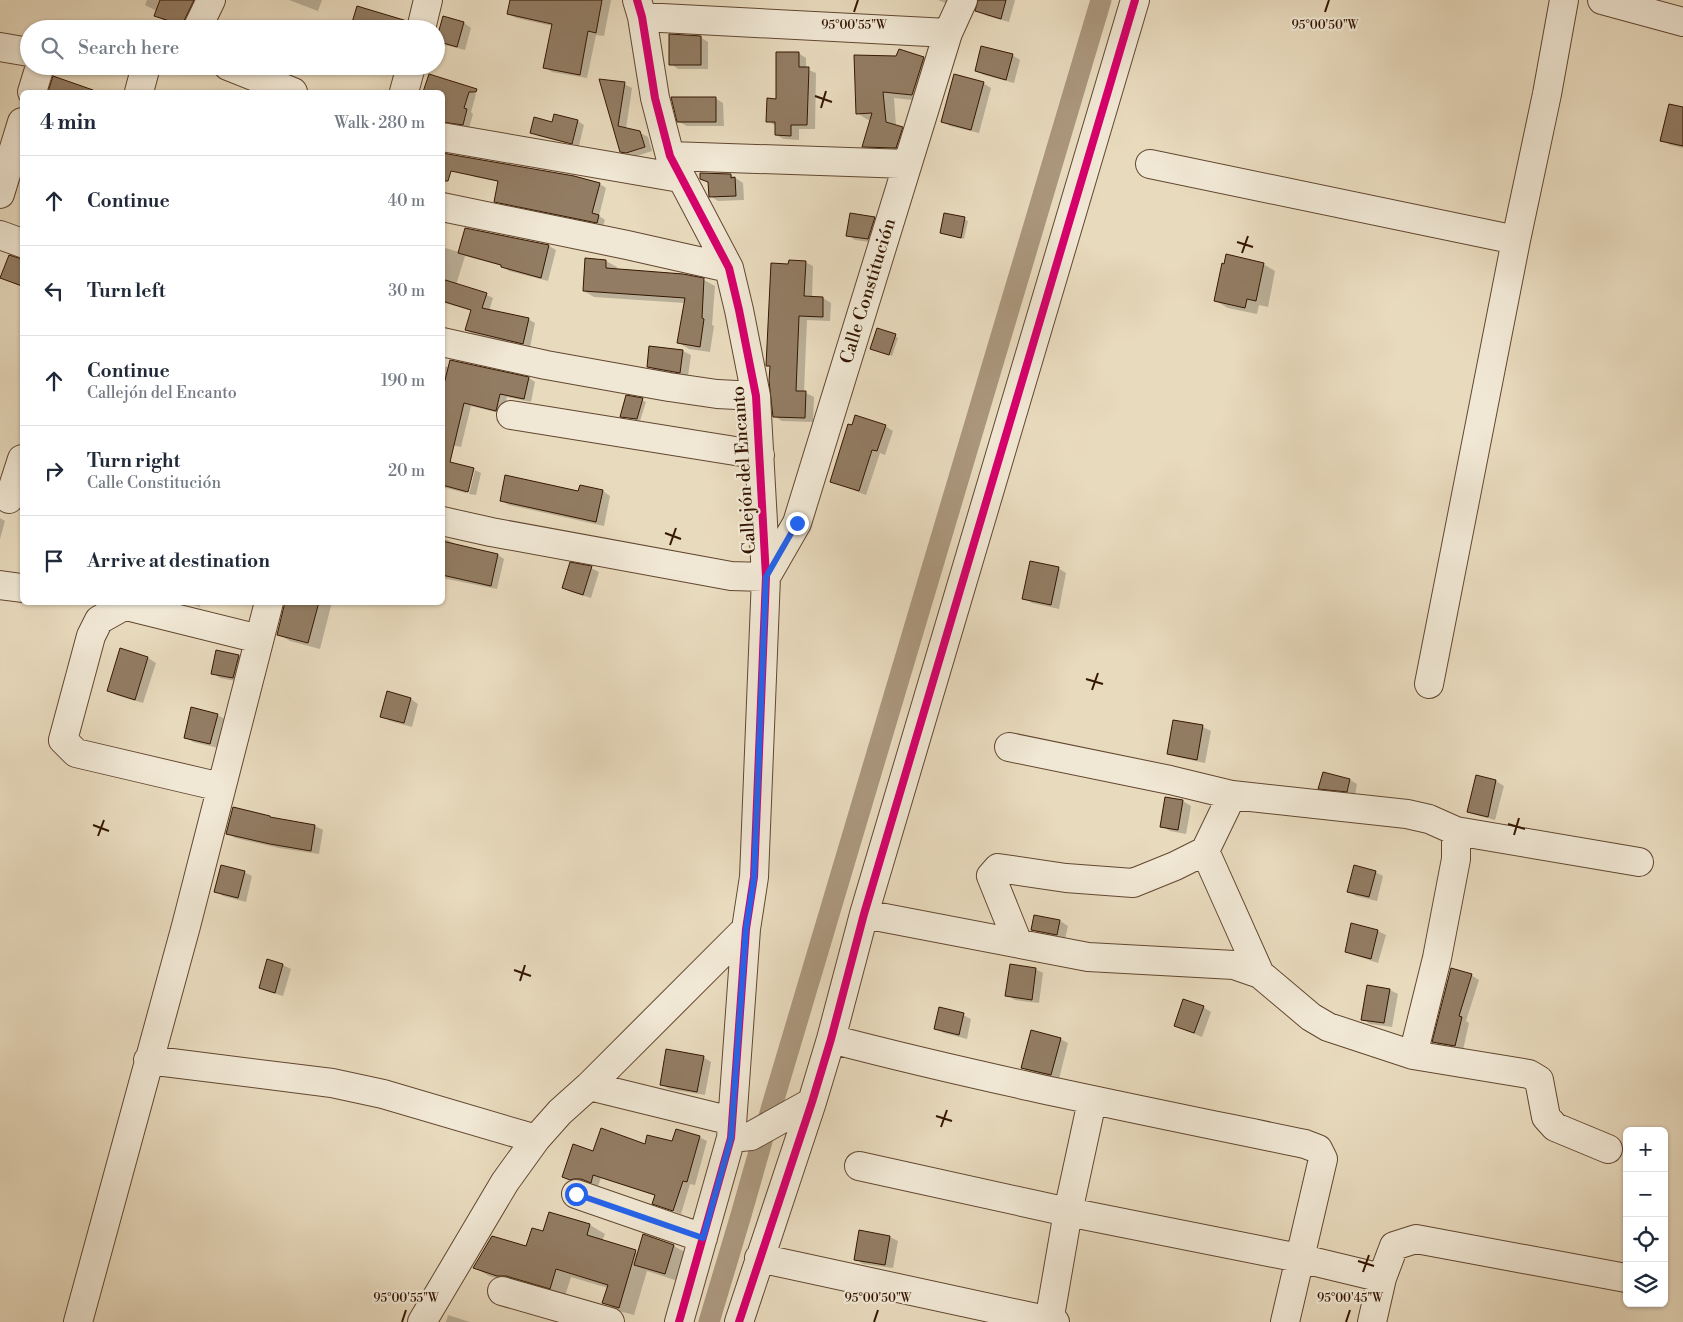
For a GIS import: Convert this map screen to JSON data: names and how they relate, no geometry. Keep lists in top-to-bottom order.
{
  "streets": {
    "street": ["Calle Constitución", "Callejón del Encanto"]
  },
  "crossings": [
    ["Calle Constitución", "Callejón del Encanto"]
  ],
  "page": {
    "search": "Search here",
    "heading": ["4 min", "Walk · 280 m"],
    "list": [
      ["Continue", "40 m"],
      ["Turn left", "30 m"],
      ["Continue", "Callejón del Encanto", "190 m"],
      ["Turn right", "Calle Constitución", "20 m"],
      "Arrive at destination"
    ],
    "map_buttons": ["+", "−"]
  },
  "coordinates": ["95°00'55\"W", "95°00'50\"W", "95°00'45\"W"]
}
